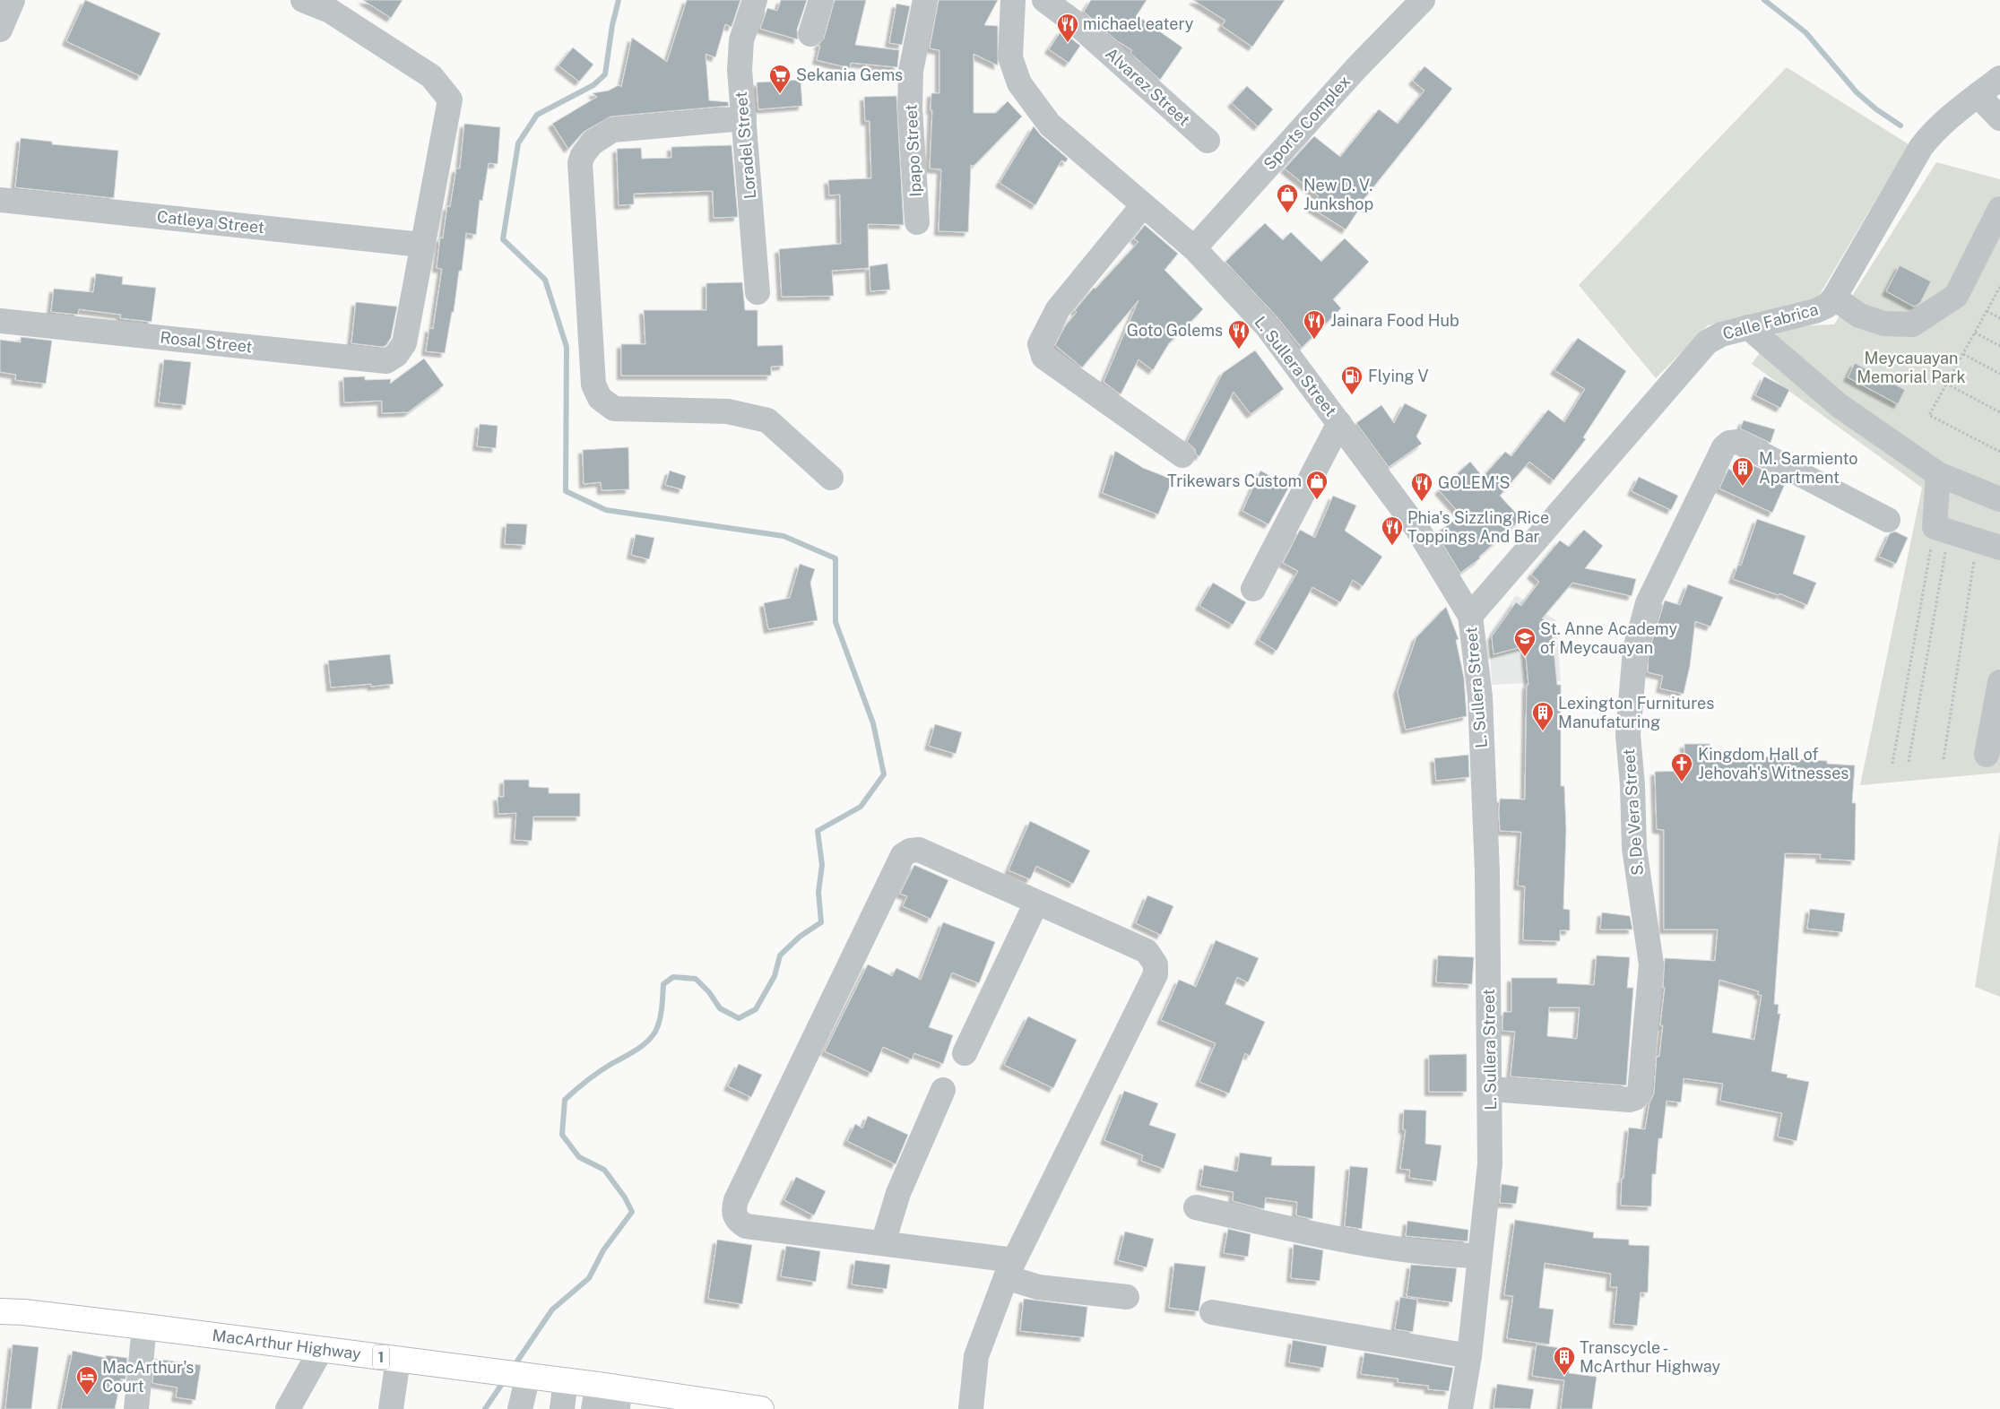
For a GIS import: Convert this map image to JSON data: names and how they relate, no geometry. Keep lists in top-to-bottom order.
{
  "streets": {
    "highway": ["MacArthur Highway", "1"],
    "street": [
      "Alvarez Street",
      "Sports Complex",
      "Loradel Street",
      "Ipapo Street",
      "Catleya Street",
      "Calle Fabrica",
      "Rosal Street",
      "L. Sullera Street",
      "S. De Vera Street"
    ]
  },
  "crossings": [
    ["Sports Complex", "L. Sullera Street"],
    ["Catleya Street", "Rosal Street"],
    ["Calle Fabrica", "L. Sullera Street"],
    ["L. Sullera Street", "S. De Vera Street"]
  ],
  "parks": ["Meycauayan Memorial Park"],
  "places": {
    "restaurant": [
      "michael eatery",
      "Jainara Food Hub",
      "Goto Golems",
      "GOLEM'S",
      "Phia's Sizzling Rice Toppings And Bar"
    ],
    "supermarket": ["Sekania Gems"],
    "shop": ["New D. V. Junkshop", "Trikewars Custom"],
    "fuel station": ["Flying V"],
    "building": ["M. Sarmiento Apartment", "Lexington Furnitures Manufaturing", "Transcycle - McArthur Highway"],
    "school or university": ["St. Anne Academy of Meycauayan"],
    "church": ["Kingdom Hall of Jehovah's Witnesses"],
    "hotel": ["MacArthur's Court"]
  }
}
